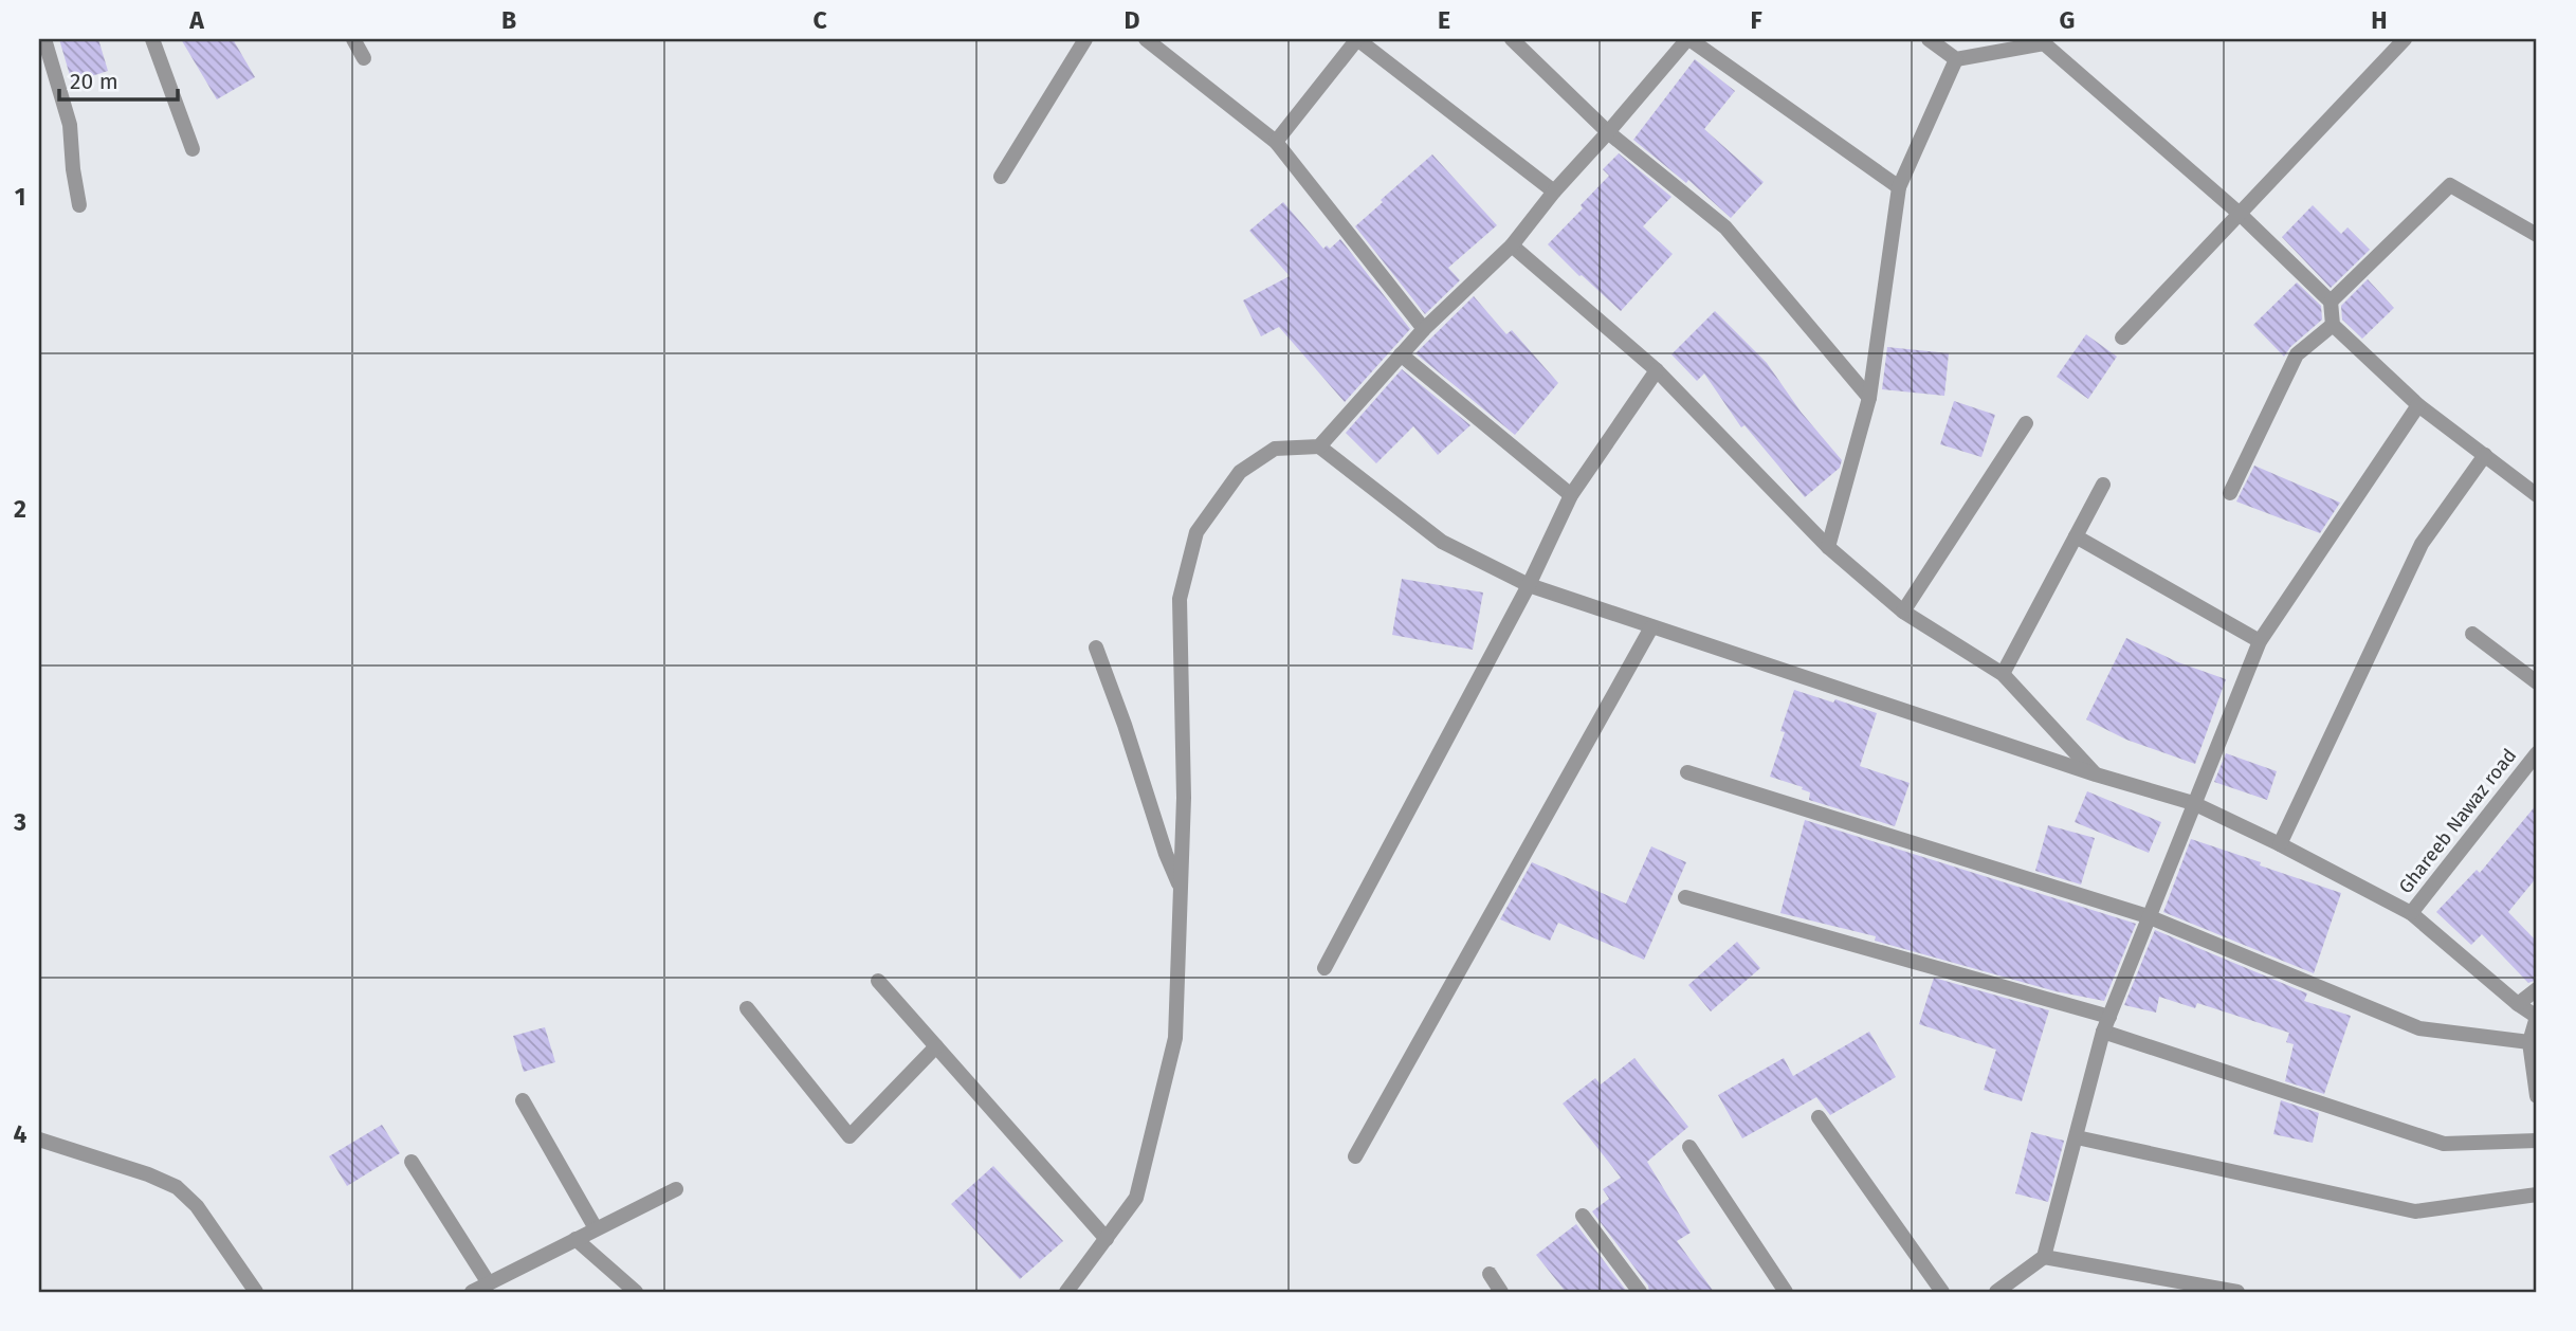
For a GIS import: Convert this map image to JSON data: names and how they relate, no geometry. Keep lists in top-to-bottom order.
{
  "streets": {
    "street": ["Ghareeb Nawaz road"]
  },
  "scale_bar": "20 m",
  "grid": {
    "columns": [
      "A",
      "B",
      "C",
      "D",
      "E",
      "F",
      "G",
      "H"
    ],
    "rows": [
      "1",
      "2",
      "3",
      "4"
    ]
  }
}
